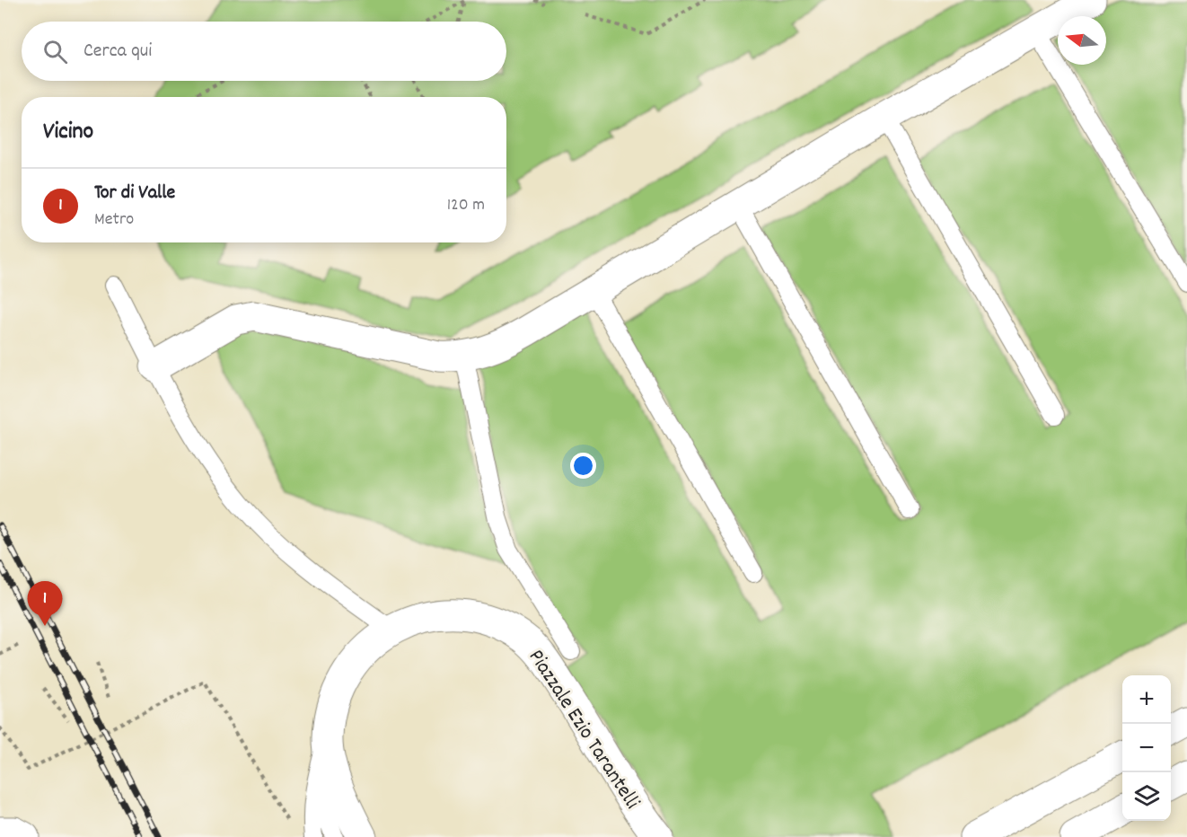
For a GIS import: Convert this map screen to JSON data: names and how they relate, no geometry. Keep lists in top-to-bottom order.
{
  "streets": {
    "street": ["Piazzale Ezio Tarantelli"]
  },
  "north": "left",
  "page": {
    "search": "Cerca qui",
    "heading": "Vicino",
    "list": [
      {
        "mark": "1",
        "name": "Tor di Valle",
        "note": "Metro",
        "value": "120 m"
      }
    ],
    "pins": "1",
    "map_buttons": ["+", "−"]
  }
}
